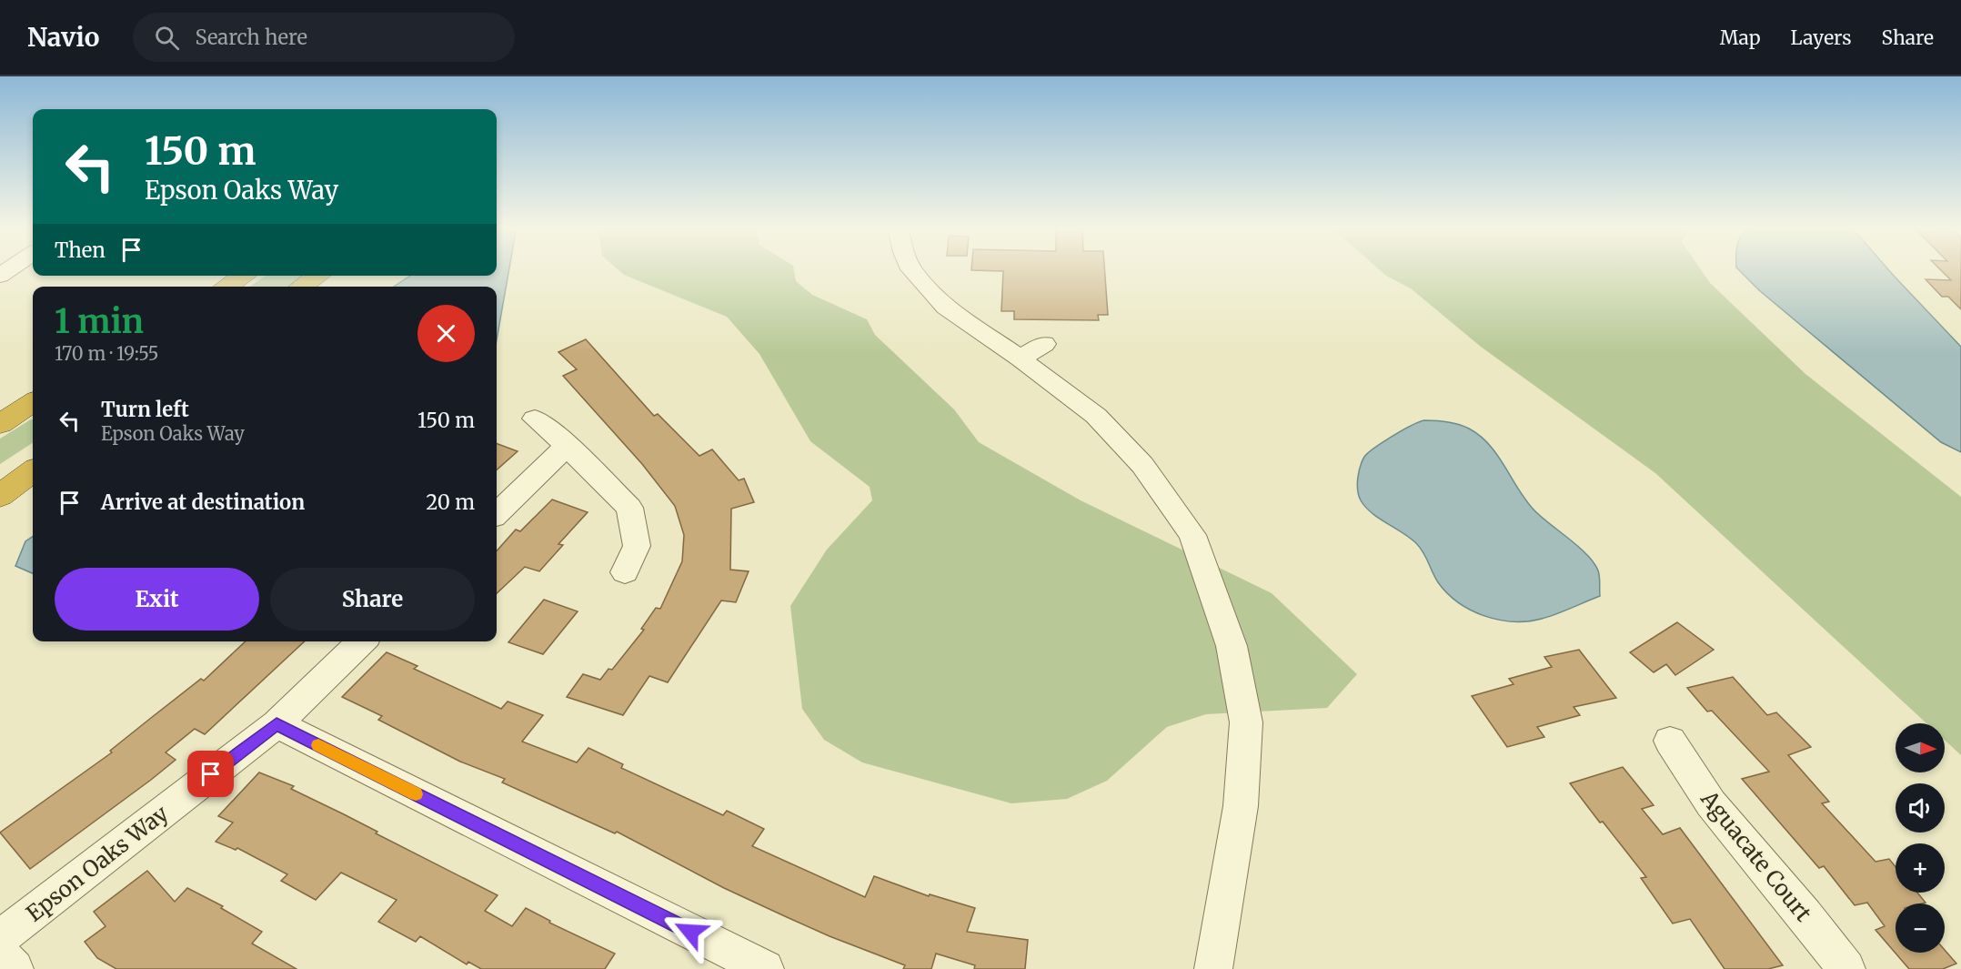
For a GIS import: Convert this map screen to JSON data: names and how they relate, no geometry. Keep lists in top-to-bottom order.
{
  "streets": {
    "street": ["Aguacate Court", "Epson Oaks Way"]
  },
  "north": "right",
  "page": {
    "header": "Navio",
    "search": "Search here",
    "nav": ["Map", "Layers", "Share"],
    "turn": ["150 m", "Epson Oaks Way"],
    "then": "Then",
    "heading": ["1 min", "170 m · 19:55"],
    "list": [
      {
        "name": "Turn left",
        "note": "Epson Oaks Way",
        "value": "150 m"
      },
      {
        "name": "Arrive at destination",
        "value": "20 m"
      }
    ],
    "buttons": ["Exit", "Share"],
    "map_buttons": ["+", "−"]
  }
}
